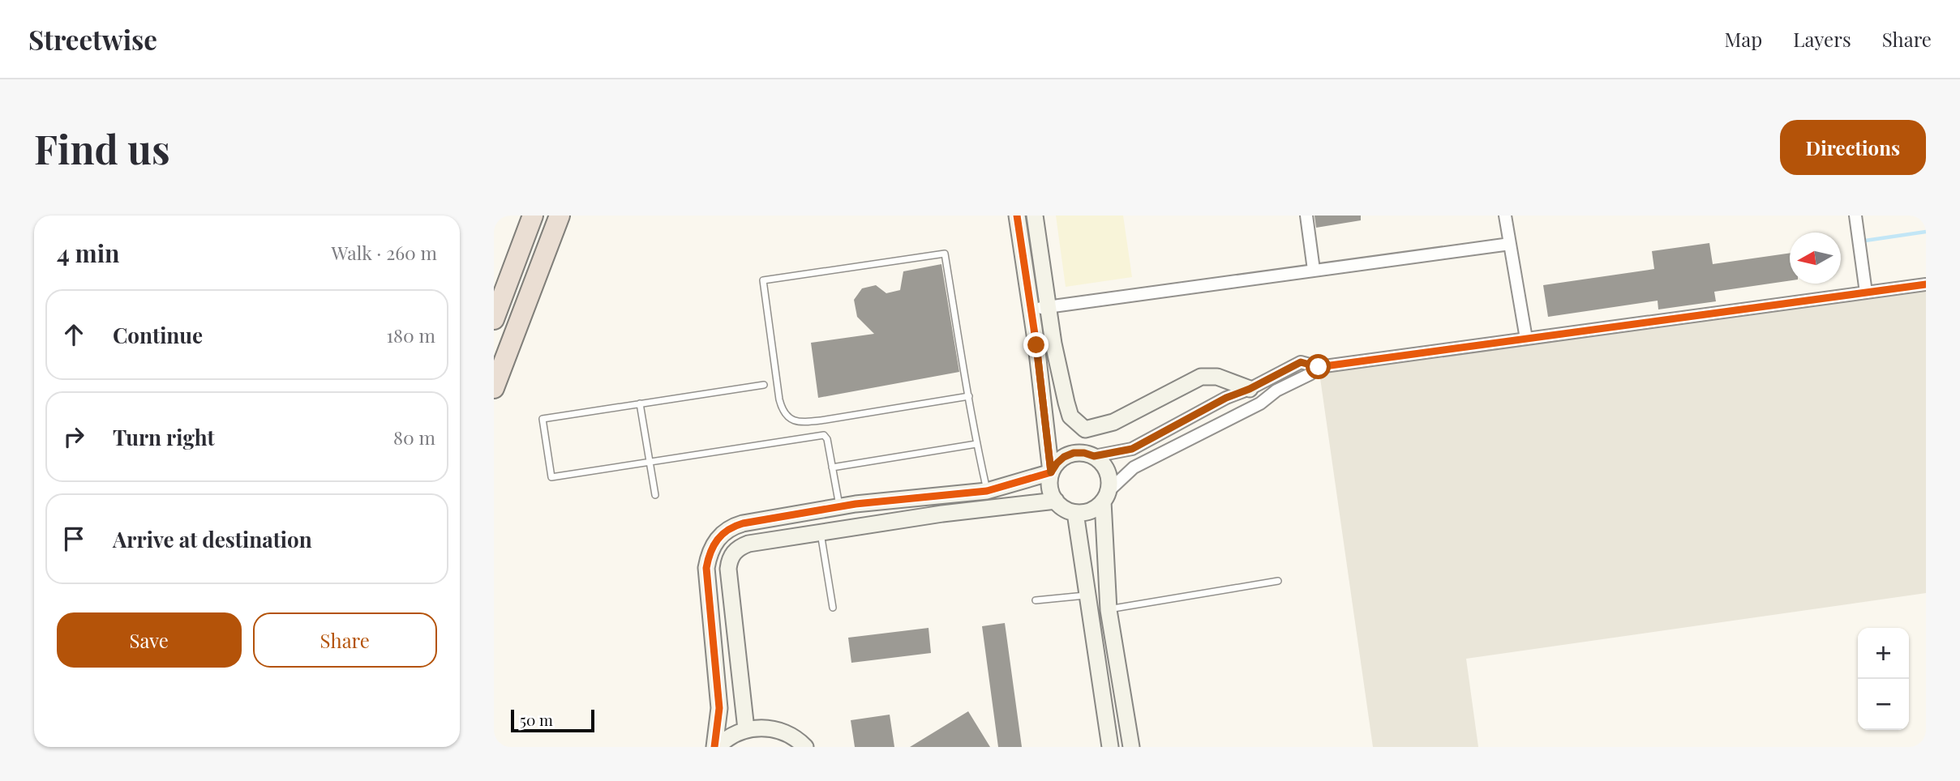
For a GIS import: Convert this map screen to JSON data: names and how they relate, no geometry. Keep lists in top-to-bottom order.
{
  "scale_bar": "50 m",
  "north": "left",
  "page": {
    "header": "Streetwise",
    "nav": ["Map", "Layers", "Share"],
    "buttons": [
      "Directions",
      ["Save", "Share"]
    ],
    "title": "Find us",
    "heading": ["4 min", "Walk · 260 m"],
    "list": [
      ["Continue", "180 m"],
      ["Turn right", "80 m"],
      "Arrive at destination"
    ],
    "map_buttons": ["+", "−"],
    "scale": "50 m"
  }
}
